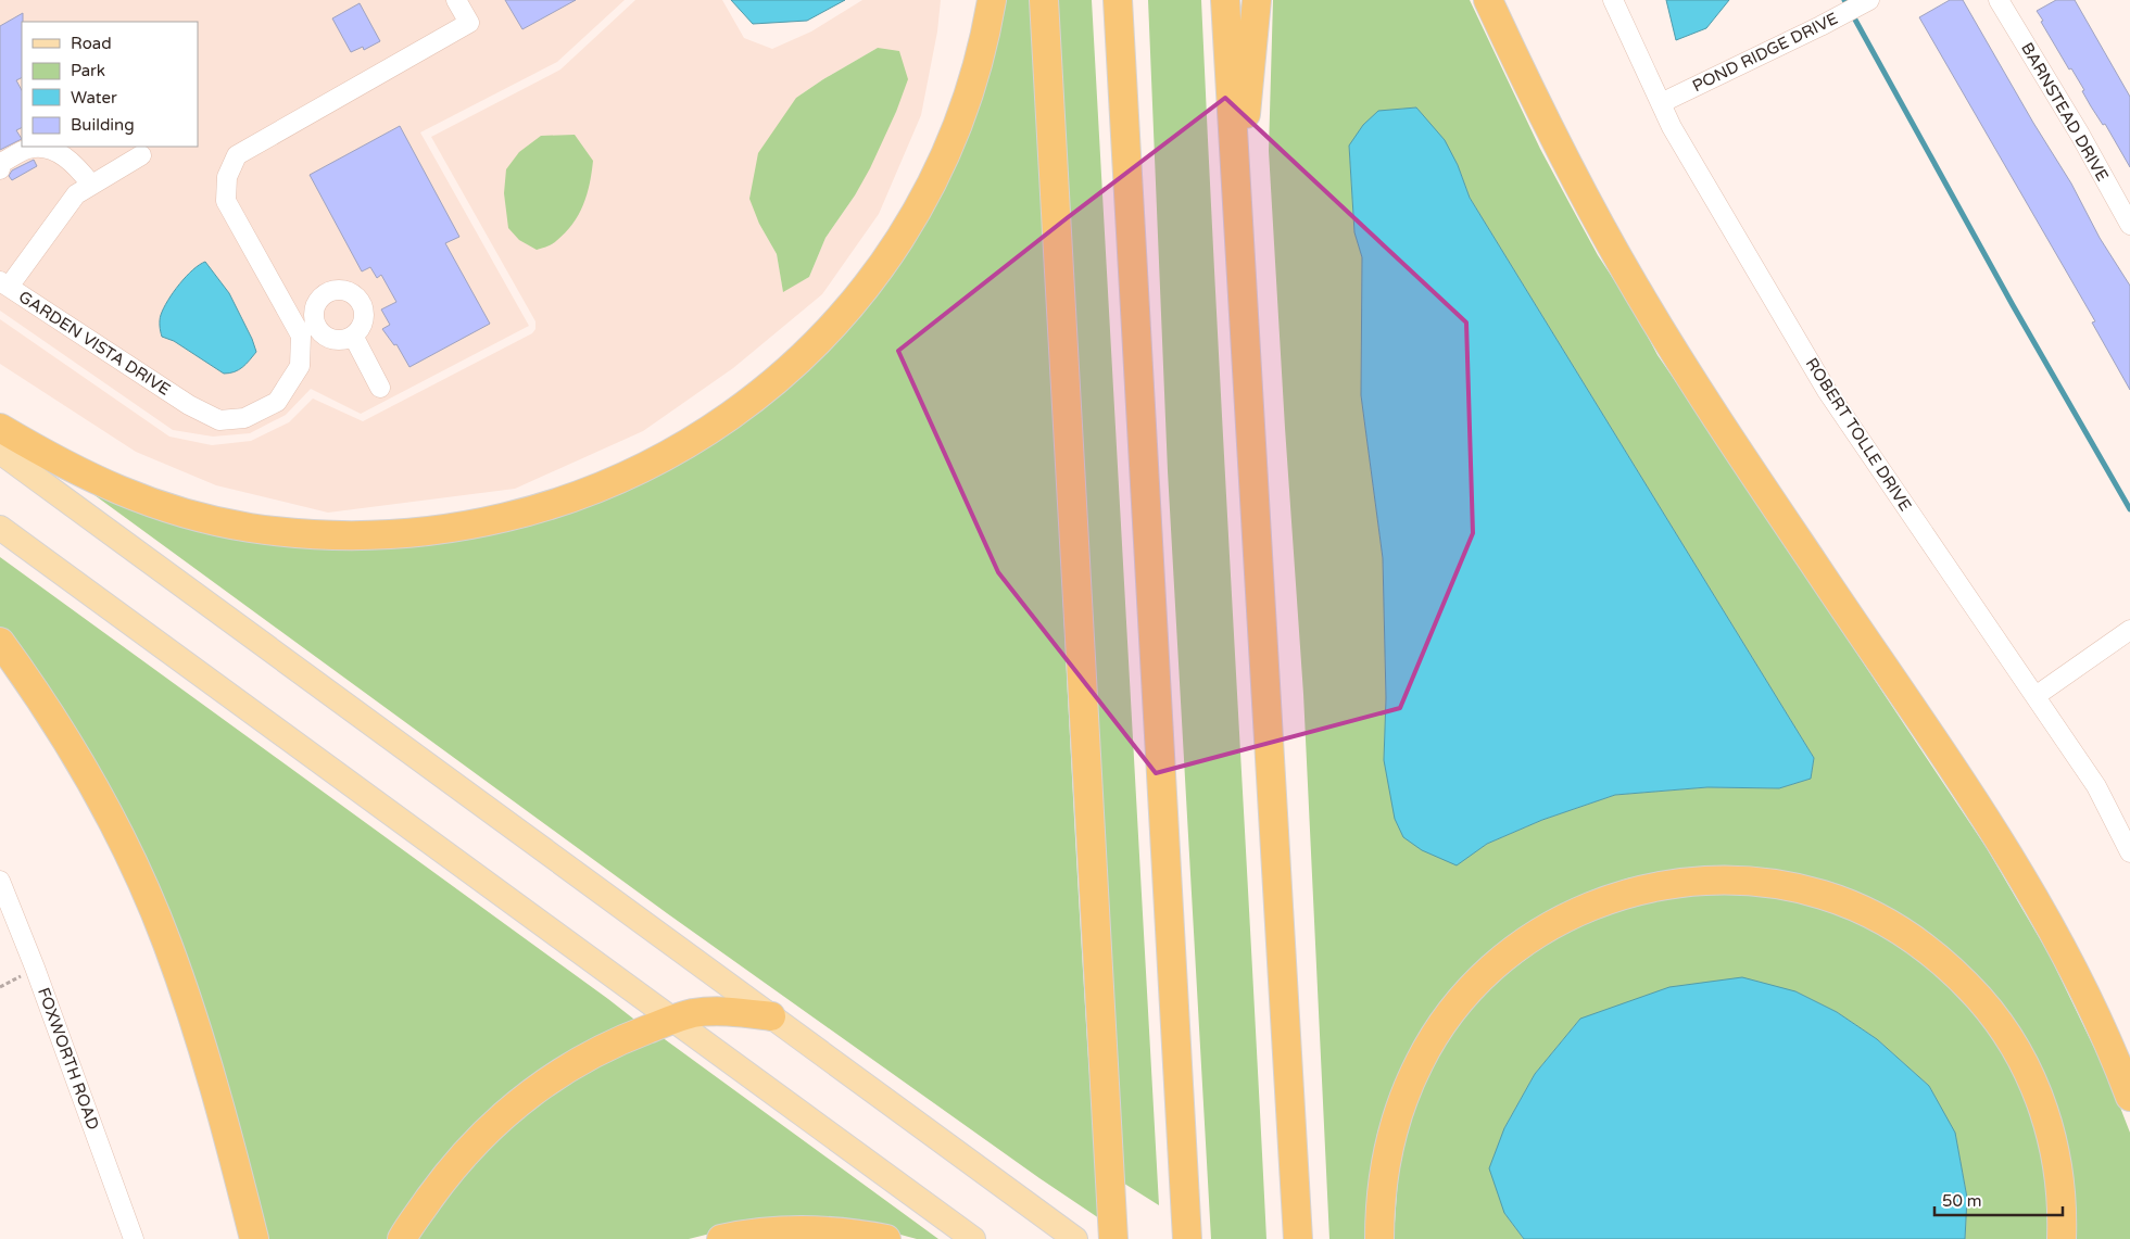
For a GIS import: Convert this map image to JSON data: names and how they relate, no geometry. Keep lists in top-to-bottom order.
{
  "streets": {
    "street": [
      "POND RIDGE DRIVE",
      "BARNSTEAD DRIVE",
      "GARDEN VISTA DRIVE",
      "ROBERT TOLLE DRIVE",
      "FOXWORTH ROAD"
    ]
  },
  "crossings": [
    ["POND RIDGE DRIVE", "ROBERT TOLLE DRIVE"]
  ],
  "legend": [
    "Road",
    "Park",
    "Water",
    "Building"
  ],
  "scale_bar": "50 m"
}
